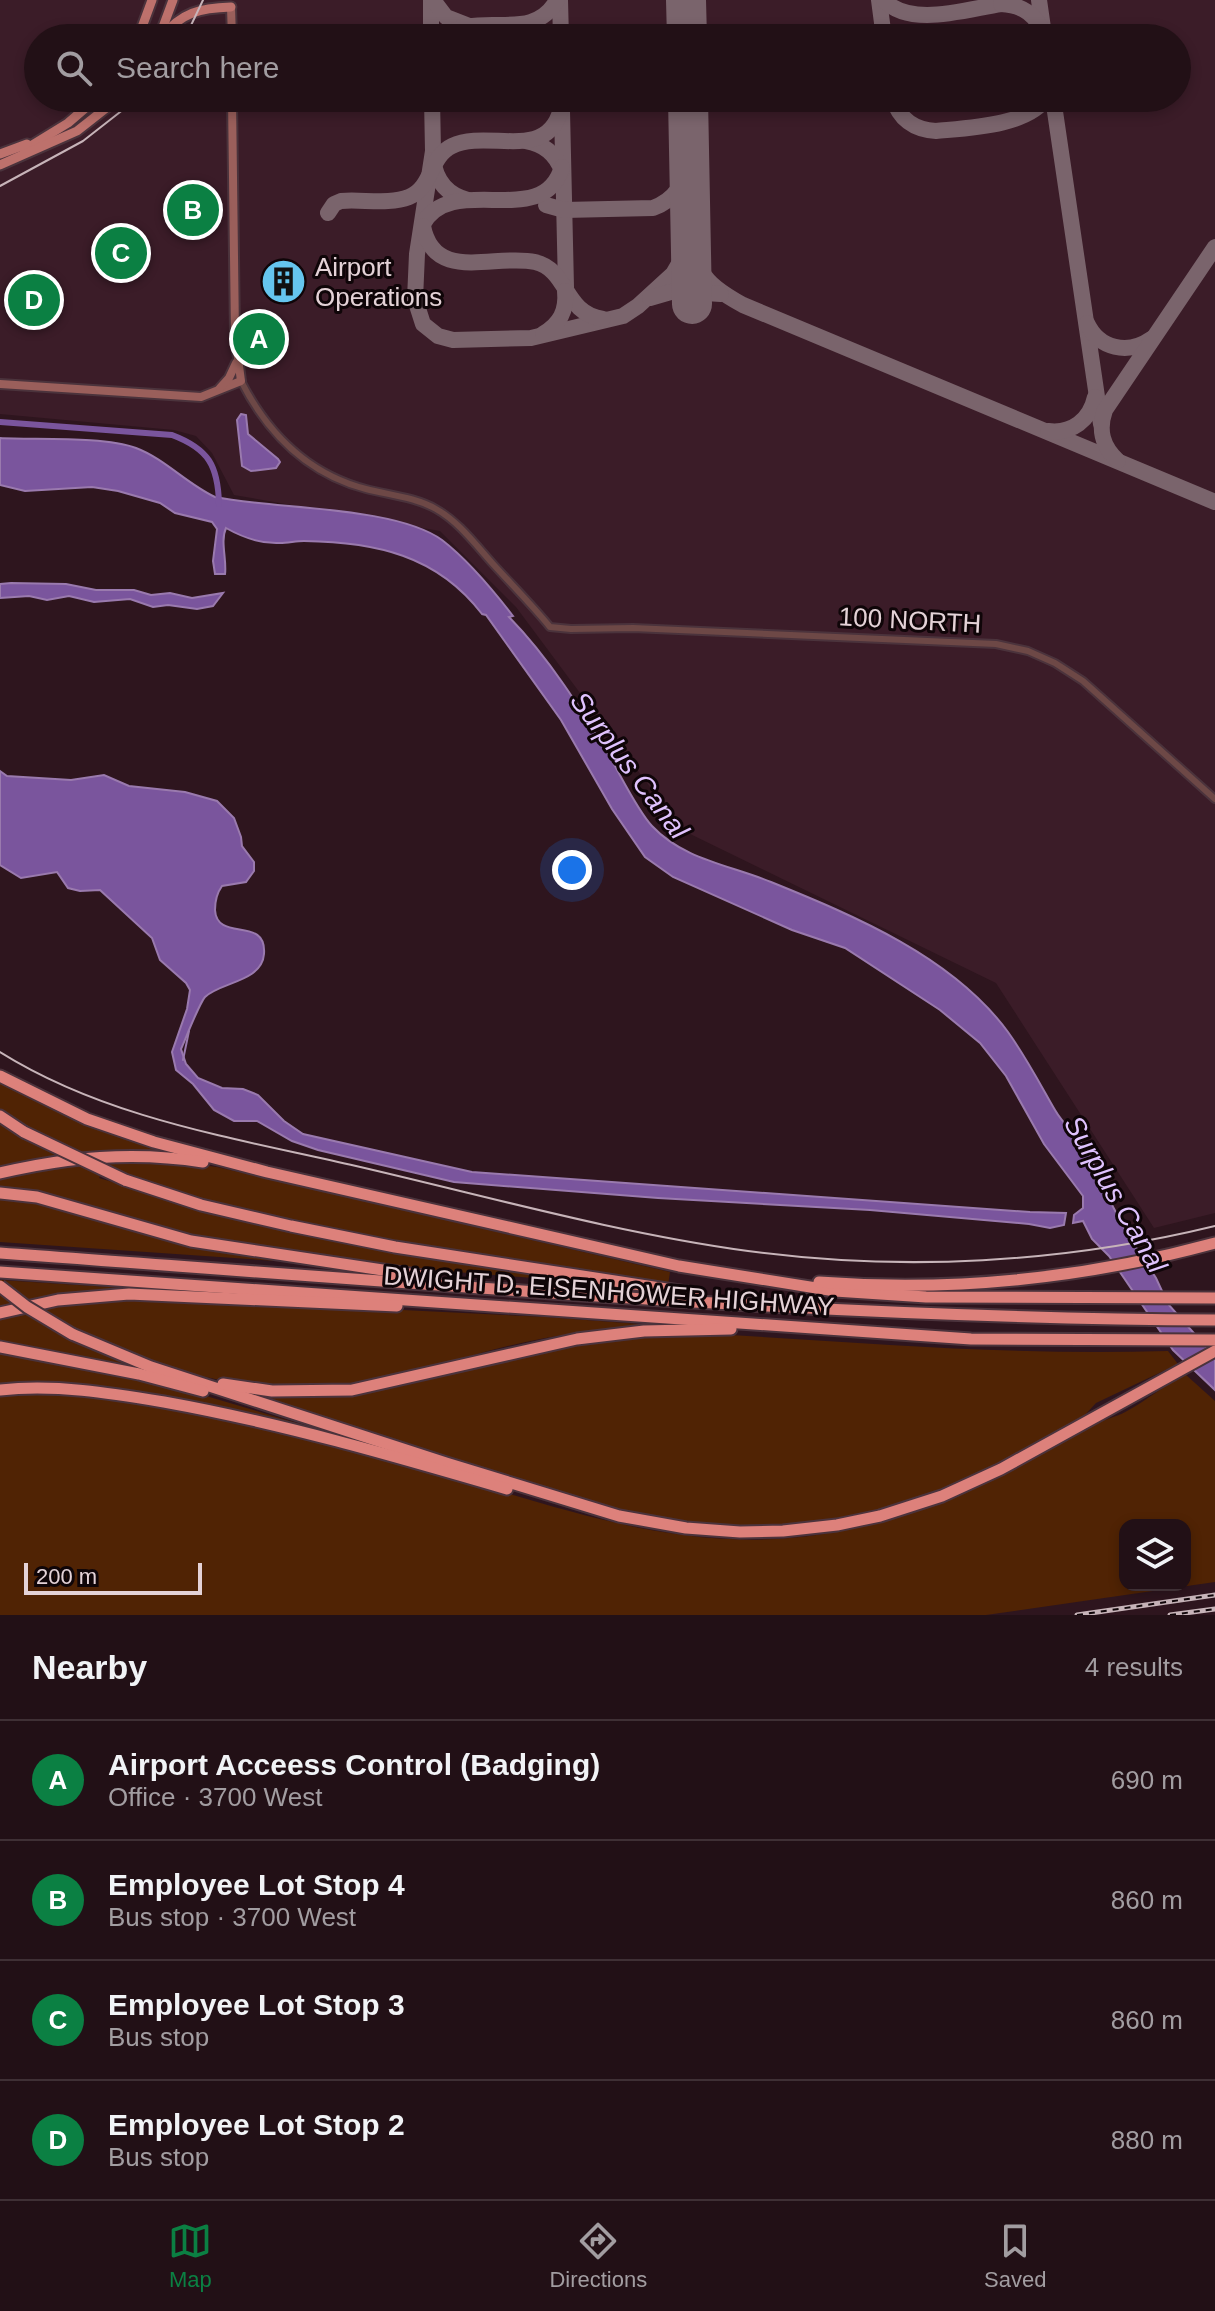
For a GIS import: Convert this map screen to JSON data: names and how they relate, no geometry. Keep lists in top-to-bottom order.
{
  "streets": {
    "highway": ["DWIGHT D. EISENHOWER HIGHWAY"],
    "street": ["100 NORTH"]
  },
  "water": ["Surplus Canal"],
  "places": {
    "building": ["Airport Operations"]
  },
  "scale_bar": "200 m",
  "page": {
    "search": "Search here",
    "pins": [
      "B",
      "C",
      "D",
      "A"
    ],
    "scale": "200 m",
    "heading": ["Nearby", "4 results"],
    "list": [
      {
        "mark": "A",
        "name": "Airport Acceess Control (Badging)",
        "note": "Office · 3700 West",
        "value": "690 m"
      },
      {
        "mark": "B",
        "name": "Employee Lot Stop 4",
        "note": "Bus stop · 3700 West",
        "value": "860 m"
      },
      {
        "mark": "C",
        "name": "Employee Lot Stop 3",
        "note": "Bus stop",
        "value": "860 m"
      },
      {
        "mark": "D",
        "name": "Employee Lot Stop 2",
        "note": "Bus stop",
        "value": "880 m"
      }
    ],
    "nav": ["Map", "Directions", "Saved"]
  }
}
